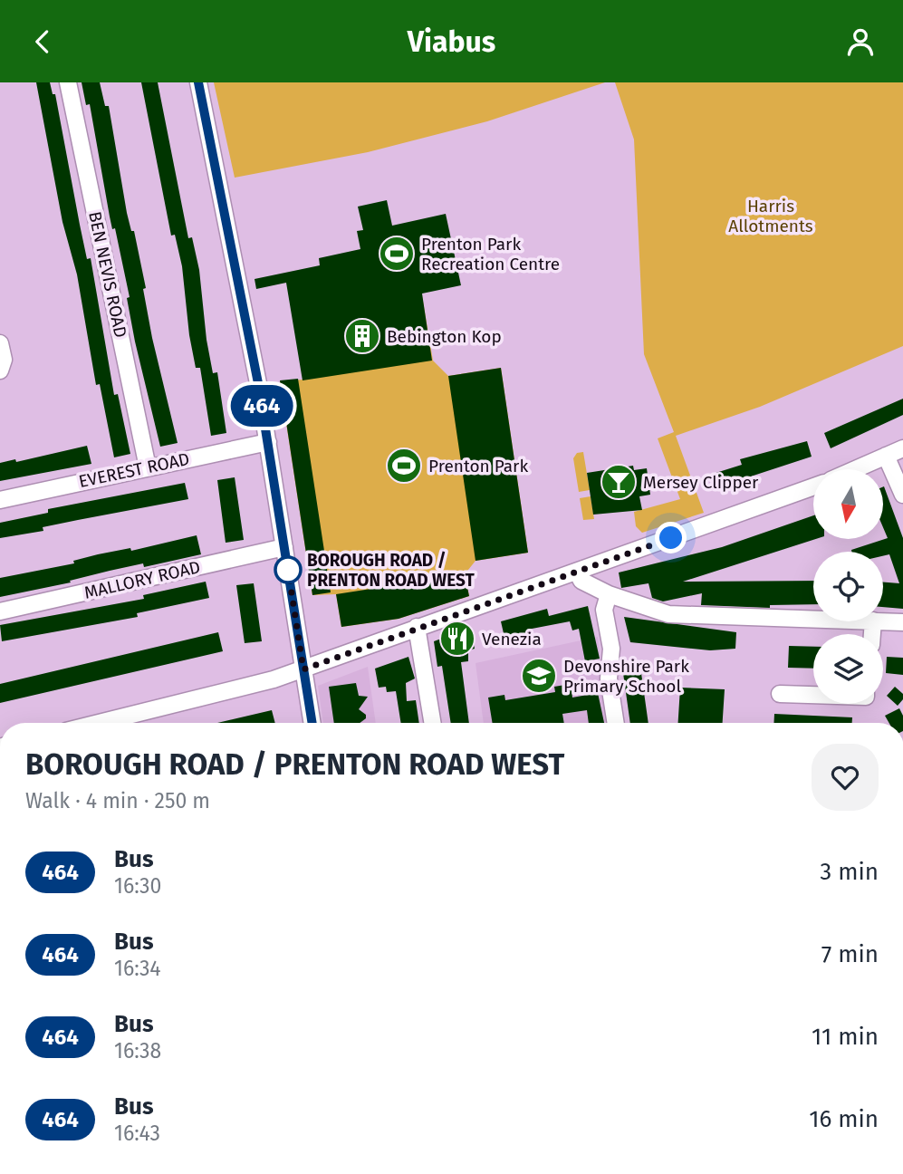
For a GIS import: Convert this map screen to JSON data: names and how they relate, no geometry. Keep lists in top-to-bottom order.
{
  "streets": {
    "street": ["BEN NEVIS ROAD", "EVEREST ROAD", "MALLORY ROAD"]
  },
  "crossings": [
    ["BEN NEVIS ROAD", "EVEREST ROAD"]
  ],
  "parks": ["Harris Allotments"],
  "places": {
    "sports": ["Prenton Park Recreation Centre", "Prenton Park"],
    "building": ["Bebington Kop"],
    "bar": ["Mersey Clipper"],
    "other": ["BOROUGH ROAD / PRENTON ROAD WEST"],
    "restaurant": ["Venezia"],
    "school or university": ["Devonshire Park Primary School"]
  },
  "lines": ["bus line 464"],
  "north": "bottom",
  "page": {
    "header": "Viabus",
    "on_map": "464",
    "heading": ["BOROUGH ROAD / PRENTON ROAD WEST", "Walk · 4 min · 250 m"],
    "list": [
      {
        "mark": "464",
        "name": "Bus",
        "note": "16:30",
        "value": "3 min"
      },
      {
        "mark": "464",
        "name": "Bus",
        "note": "16:34",
        "value": "7 min"
      },
      {
        "mark": "464",
        "name": "Bus",
        "note": "16:38",
        "value": "11 min"
      },
      {
        "mark": "464",
        "name": "Bus",
        "note": "16:43",
        "value": "16 min"
      }
    ]
  }
}
